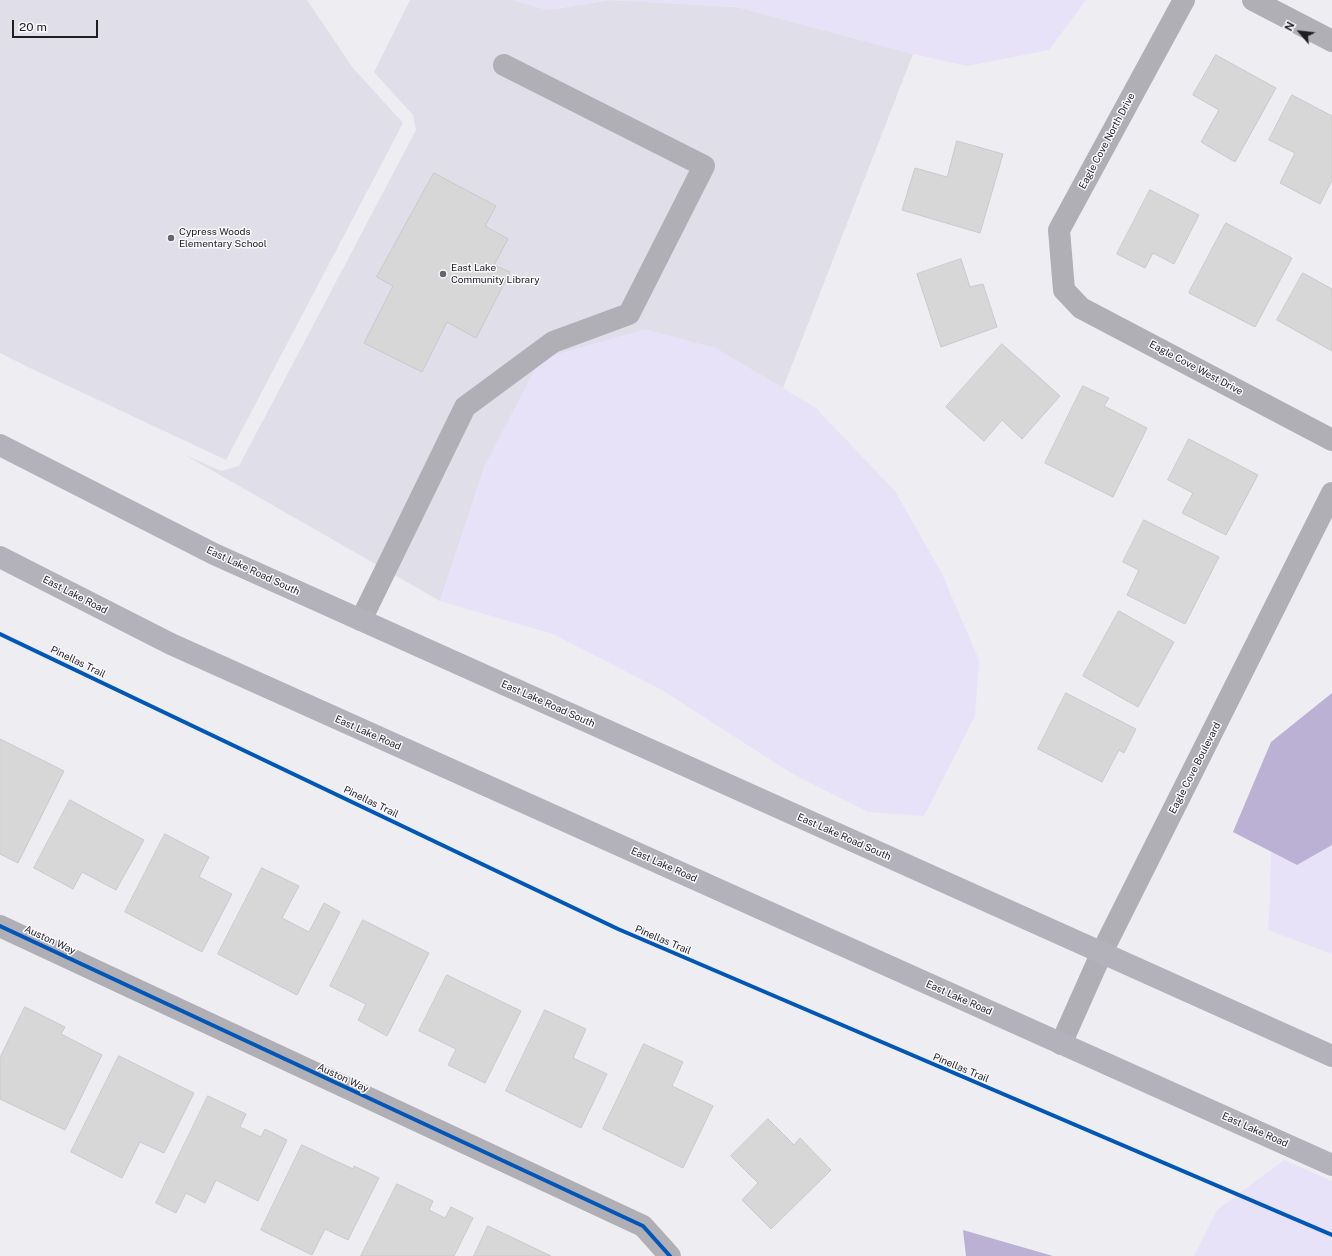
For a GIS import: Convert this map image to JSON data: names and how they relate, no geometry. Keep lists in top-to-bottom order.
{
  "streets": {
    "main road": ["East Lake Road South", "East Lake Road"],
    "street": [
      "Eagle Cove North Drive",
      "Eagle Cove West Drive",
      "Eagle Cove Boulevard",
      "Auston Way"
    ],
    "cycle path": ["Pinellas Trail"]
  },
  "crossings": [
    ["Eagle Cove North Drive", "Eagle Cove West Drive"],
    ["East Lake Road South", "Eagle Cove Boulevard"],
    ["East Lake Road", "Eagle Cove Boulevard"]
  ],
  "places": ["Cypress Woods Elementary School", "East Lake Community Library"],
  "scale_bar": "20 m",
  "north": "top left"
}
